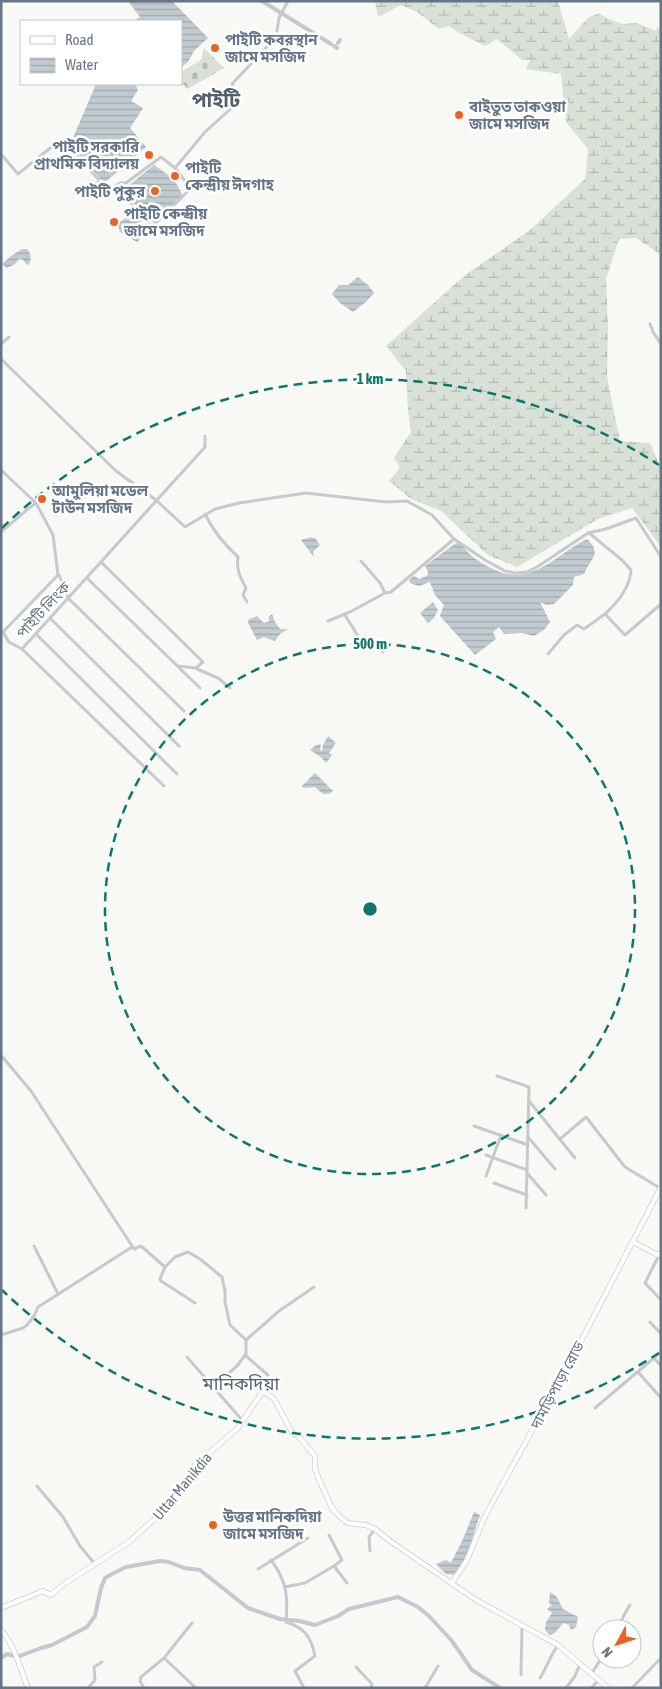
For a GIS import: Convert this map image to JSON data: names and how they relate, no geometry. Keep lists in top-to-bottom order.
{
  "streets": {
    "main road": ["দামড়িপাড়া রোড", "Uttar Manikdia"],
    "street": ["পাইটি লিংক"]
  },
  "districts": ["পাইটি", "মানিকদিয়া"],
  "places": [
    "পাইটি কবরস্থান জামে মসজিদ",
    "বাইতুত তাকওয়া জামে মসজিদ",
    "পাইটি সরকারি প্রাথমিক বিদ্যালয়",
    "পাইটি কেন্দ্রীয় ঈদগাহ",
    "পাইটি পুকুর",
    "পাইটি কেন্দ্রীয় জামে মসজিদ",
    "আমুলিয়া মডেল টাউন মসজিদ",
    "উত্তর মানিকদিয়া জামে মসজিদ"
  ],
  "legend": ["Road", "Water"],
  "north": "bottom left",
  "rings": ["1 km", "500 m"]
}
